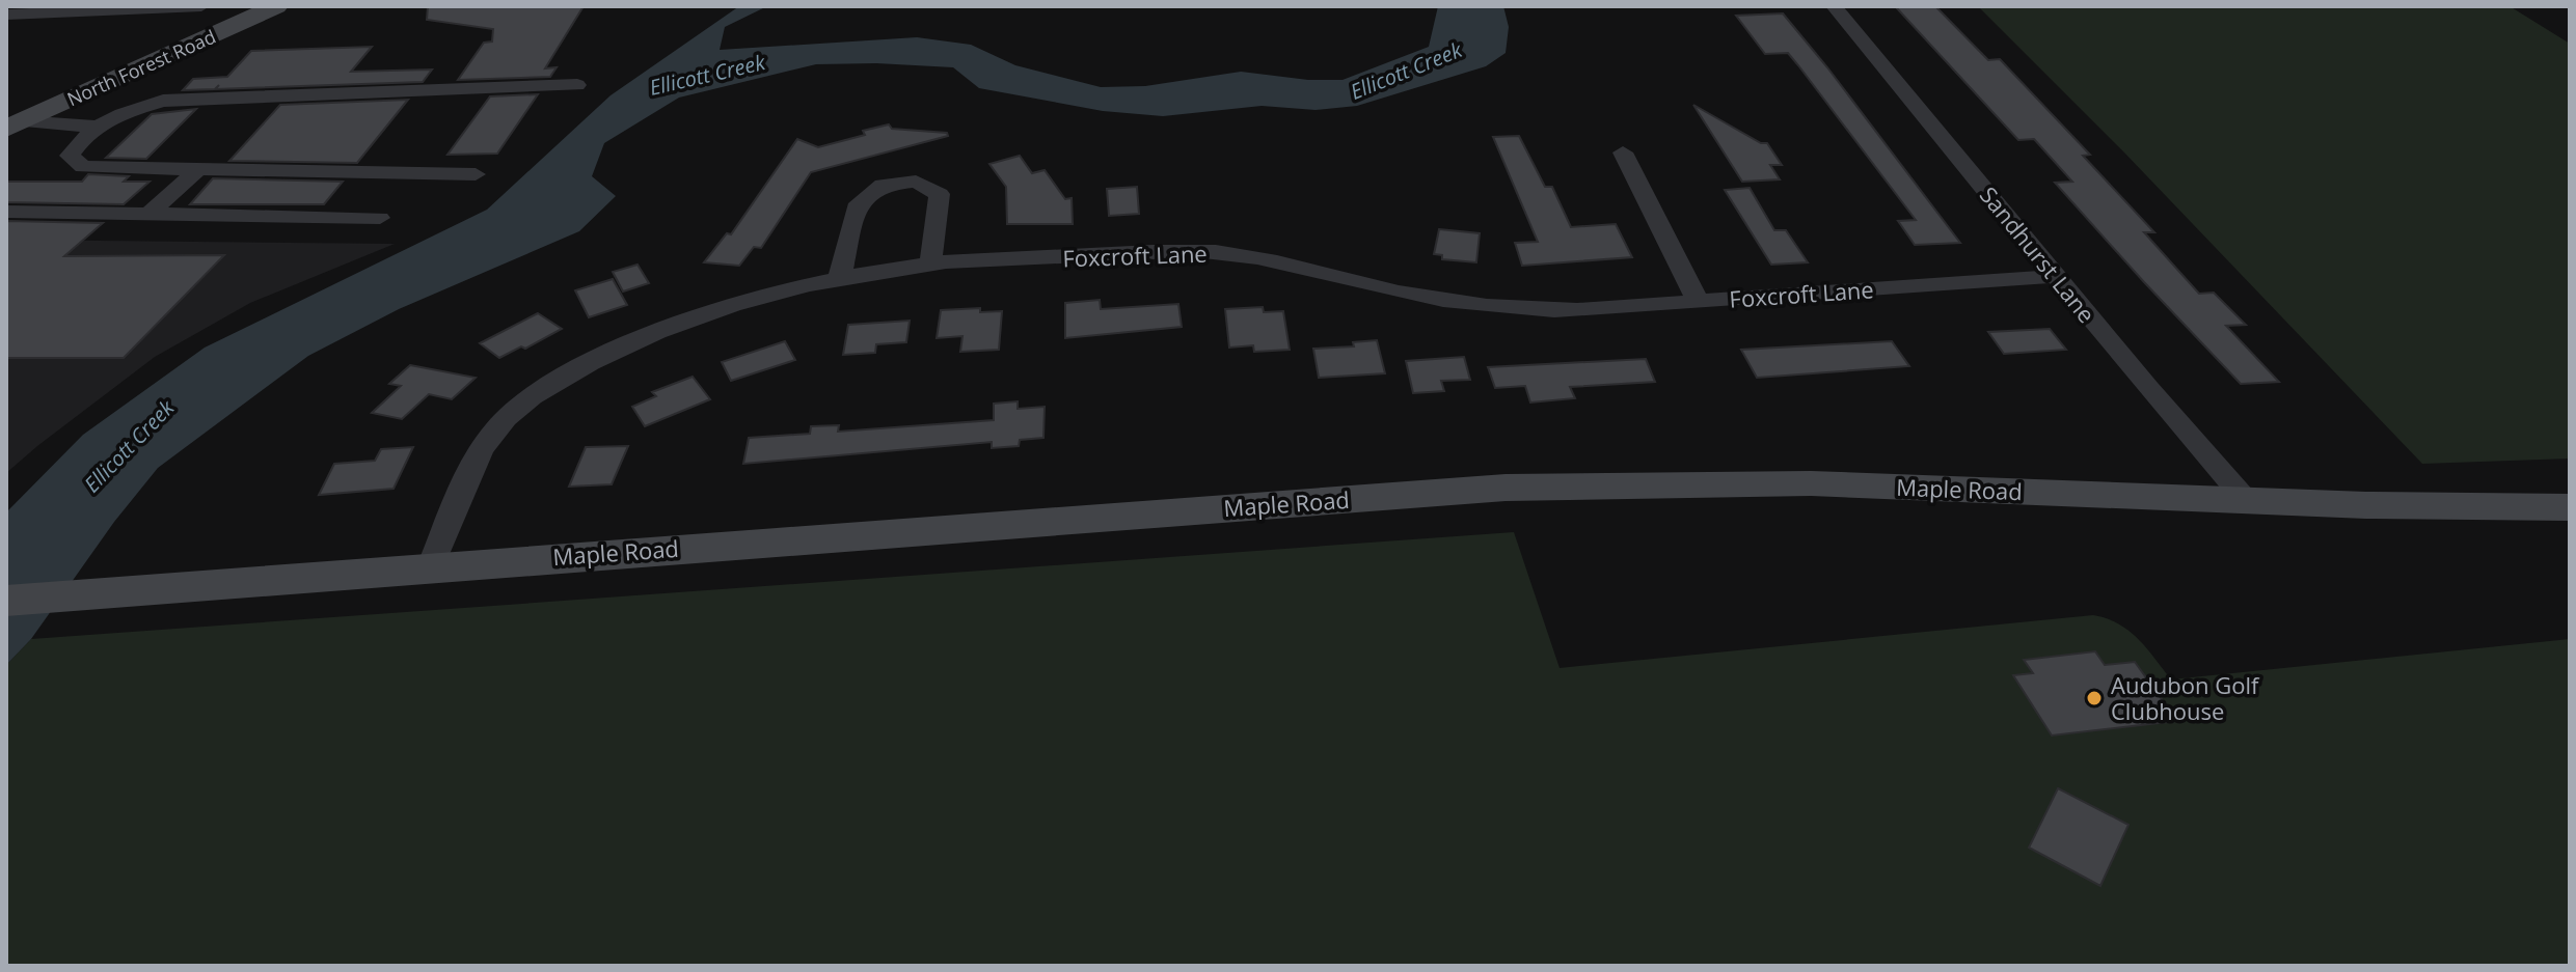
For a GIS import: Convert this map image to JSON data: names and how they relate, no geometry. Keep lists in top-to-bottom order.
{
  "streets": {
    "main road": ["North Forest Road", "Maple Road"],
    "street": ["Sandhurst Lane", "Foxcroft Lane"]
  },
  "crossings": [
    ["Sandhurst Lane", "Foxcroft Lane"],
    ["Sandhurst Lane", "Maple Road"],
    ["Foxcroft Lane", "Maple Road"]
  ],
  "water": ["Ellicott Creek"],
  "places": ["Audubon Golf Clubhouse"]
}
